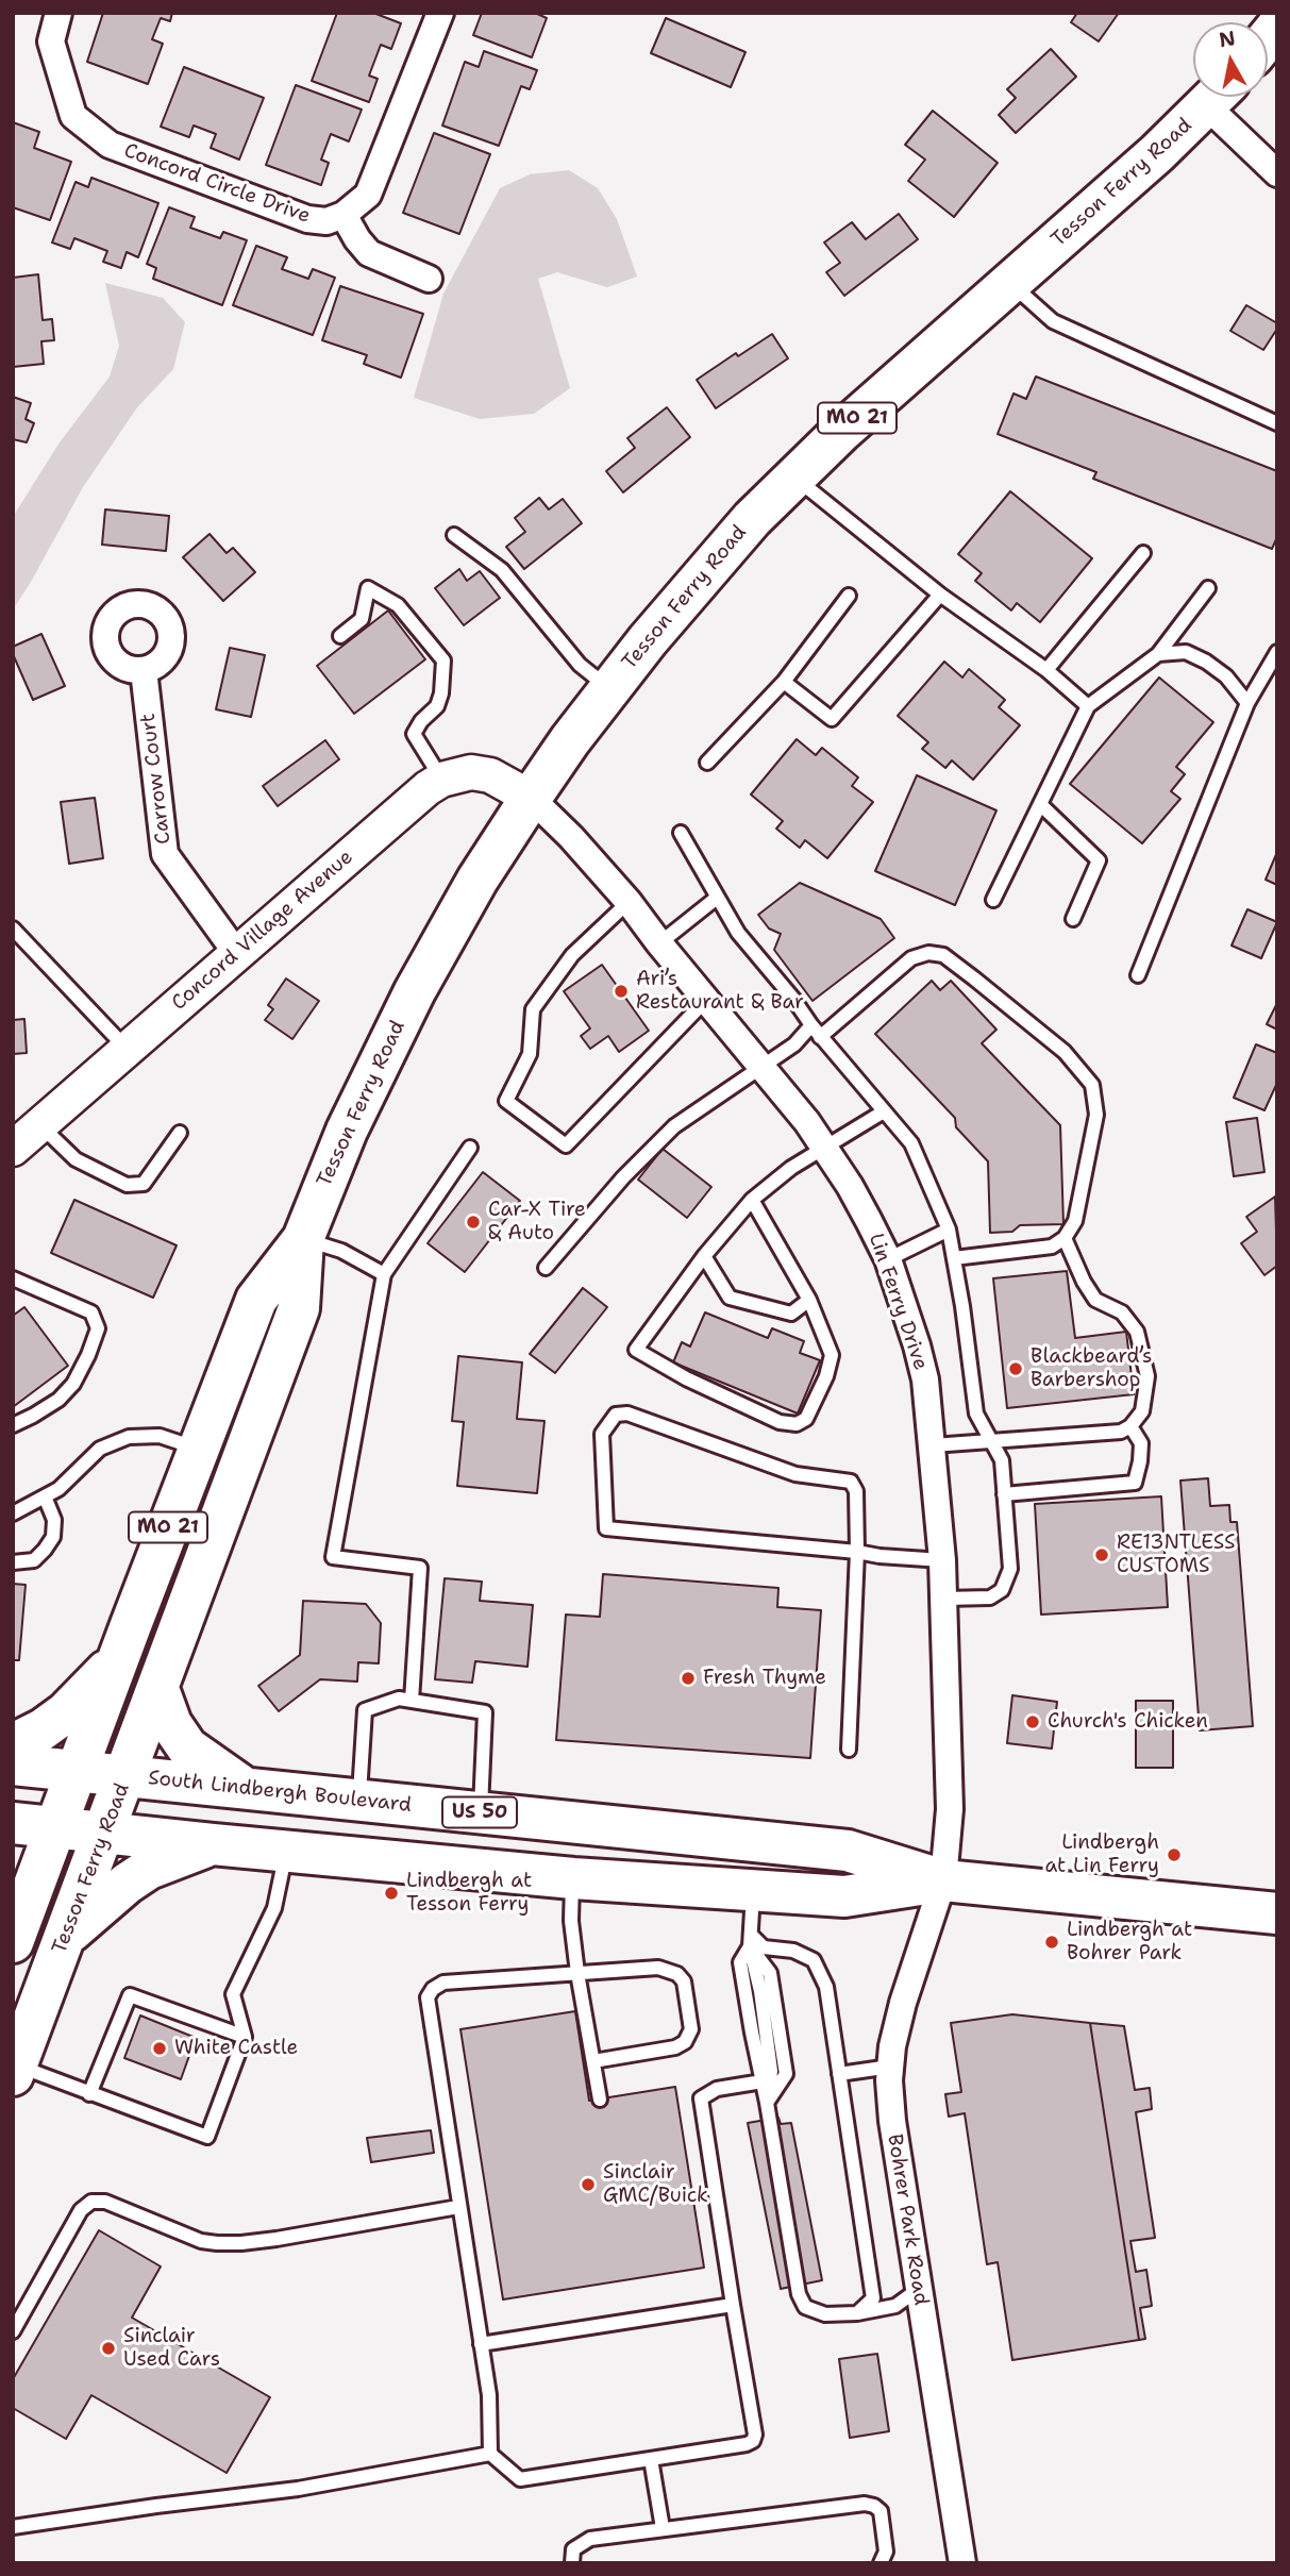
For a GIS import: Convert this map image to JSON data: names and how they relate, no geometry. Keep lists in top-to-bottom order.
{
  "streets": {
    "main road": [
      "Tesson Ferry Road",
      "MO 21",
      "South Lindbergh Boulevard",
      "US 50"
    ],
    "street": [
      "Concord Circle Drive",
      "Carrow Court",
      "Concord Village Avenue",
      "Lin Ferry Drive",
      "Bohrer Park Road"
    ]
  },
  "crossings": [
    ["Tesson Ferry Road", "Concord Village Avenue"],
    ["Tesson Ferry Road", "Lin Ferry Drive"],
    ["Tesson Ferry Road", "South Lindbergh Boulevard"],
    ["Carrow Court", "Concord Village Avenue"],
    ["Concord Village Avenue", "Lin Ferry Drive"],
    ["Lin Ferry Drive", "South Lindbergh Boulevard"],
    ["Lin Ferry Drive", "Bohrer Park Road"],
    ["South Lindbergh Boulevard", "Bohrer Park Road"]
  ],
  "places": [
    "Ari’s Restaurant & Bar",
    "Car-X Tire & Auto",
    "Blackbeard’s Barbershop",
    "RE13NTLESS CUSTOMS",
    "Fresh Thyme",
    "Church's Chicken",
    "Lindbergh at Lin Ferry",
    "Lindbergh at Tesson Ferry",
    "Lindbergh at Bohrer Park",
    "White Castle",
    "Sinclair GMC/Buick",
    "Sinclair Used Cars"
  ],
  "north": "top"
}
